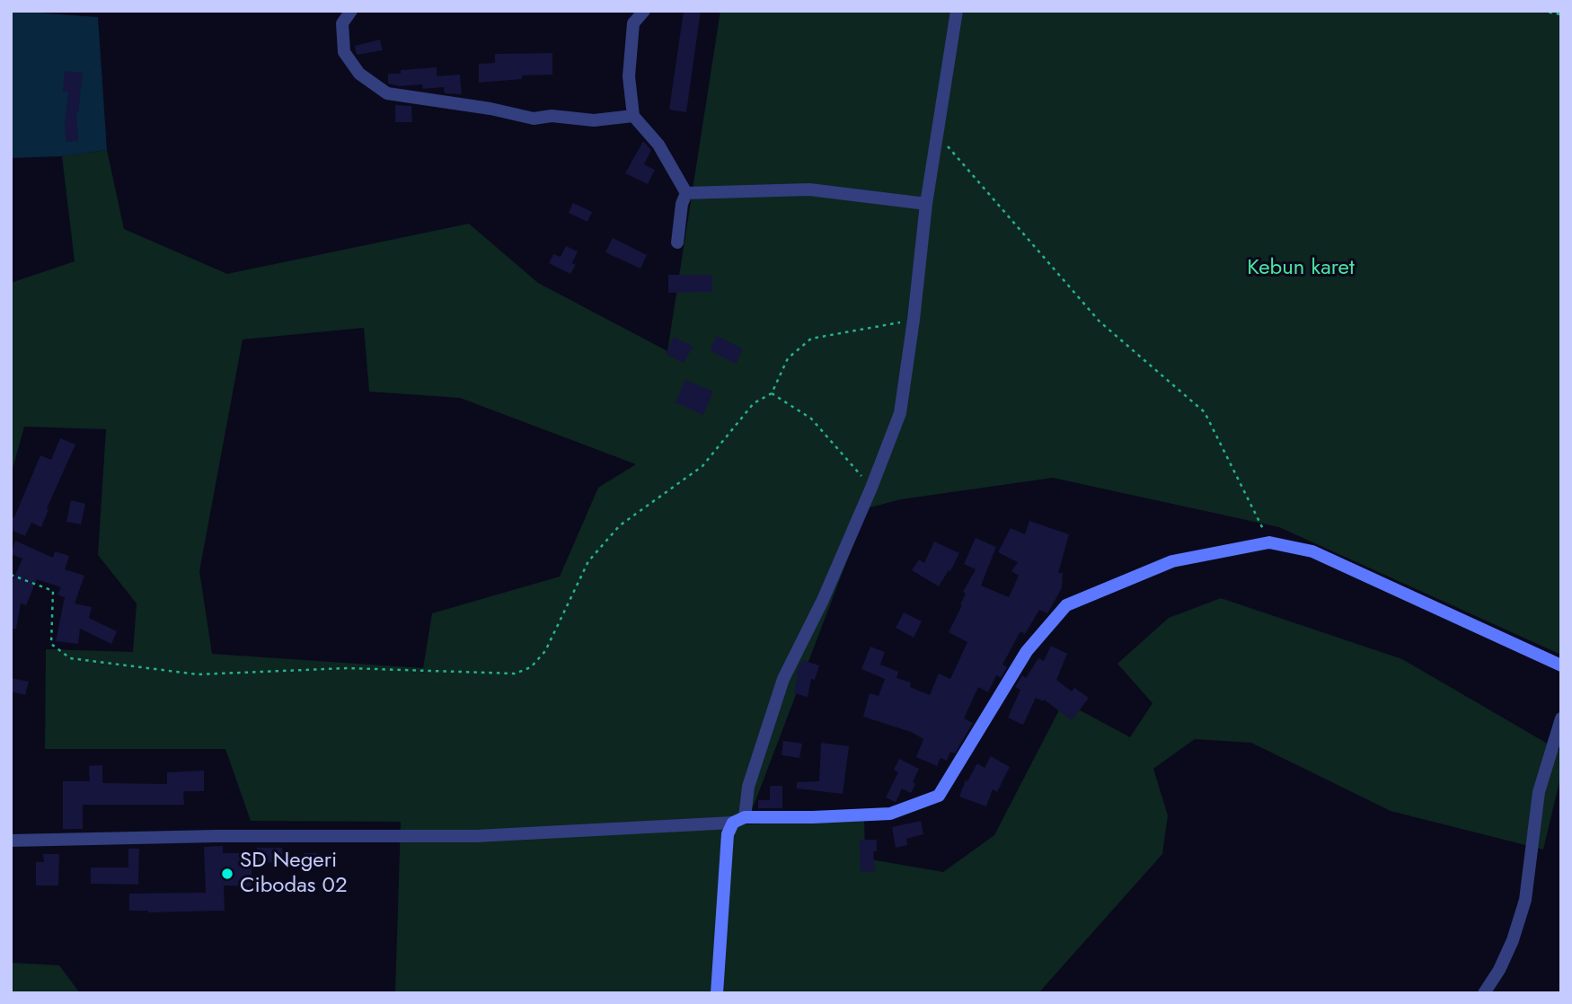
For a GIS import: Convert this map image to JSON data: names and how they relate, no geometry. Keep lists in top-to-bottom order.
{
  "parks": ["Kebun karet"],
  "places": ["SD Negeri Cibodas 02"]
}
